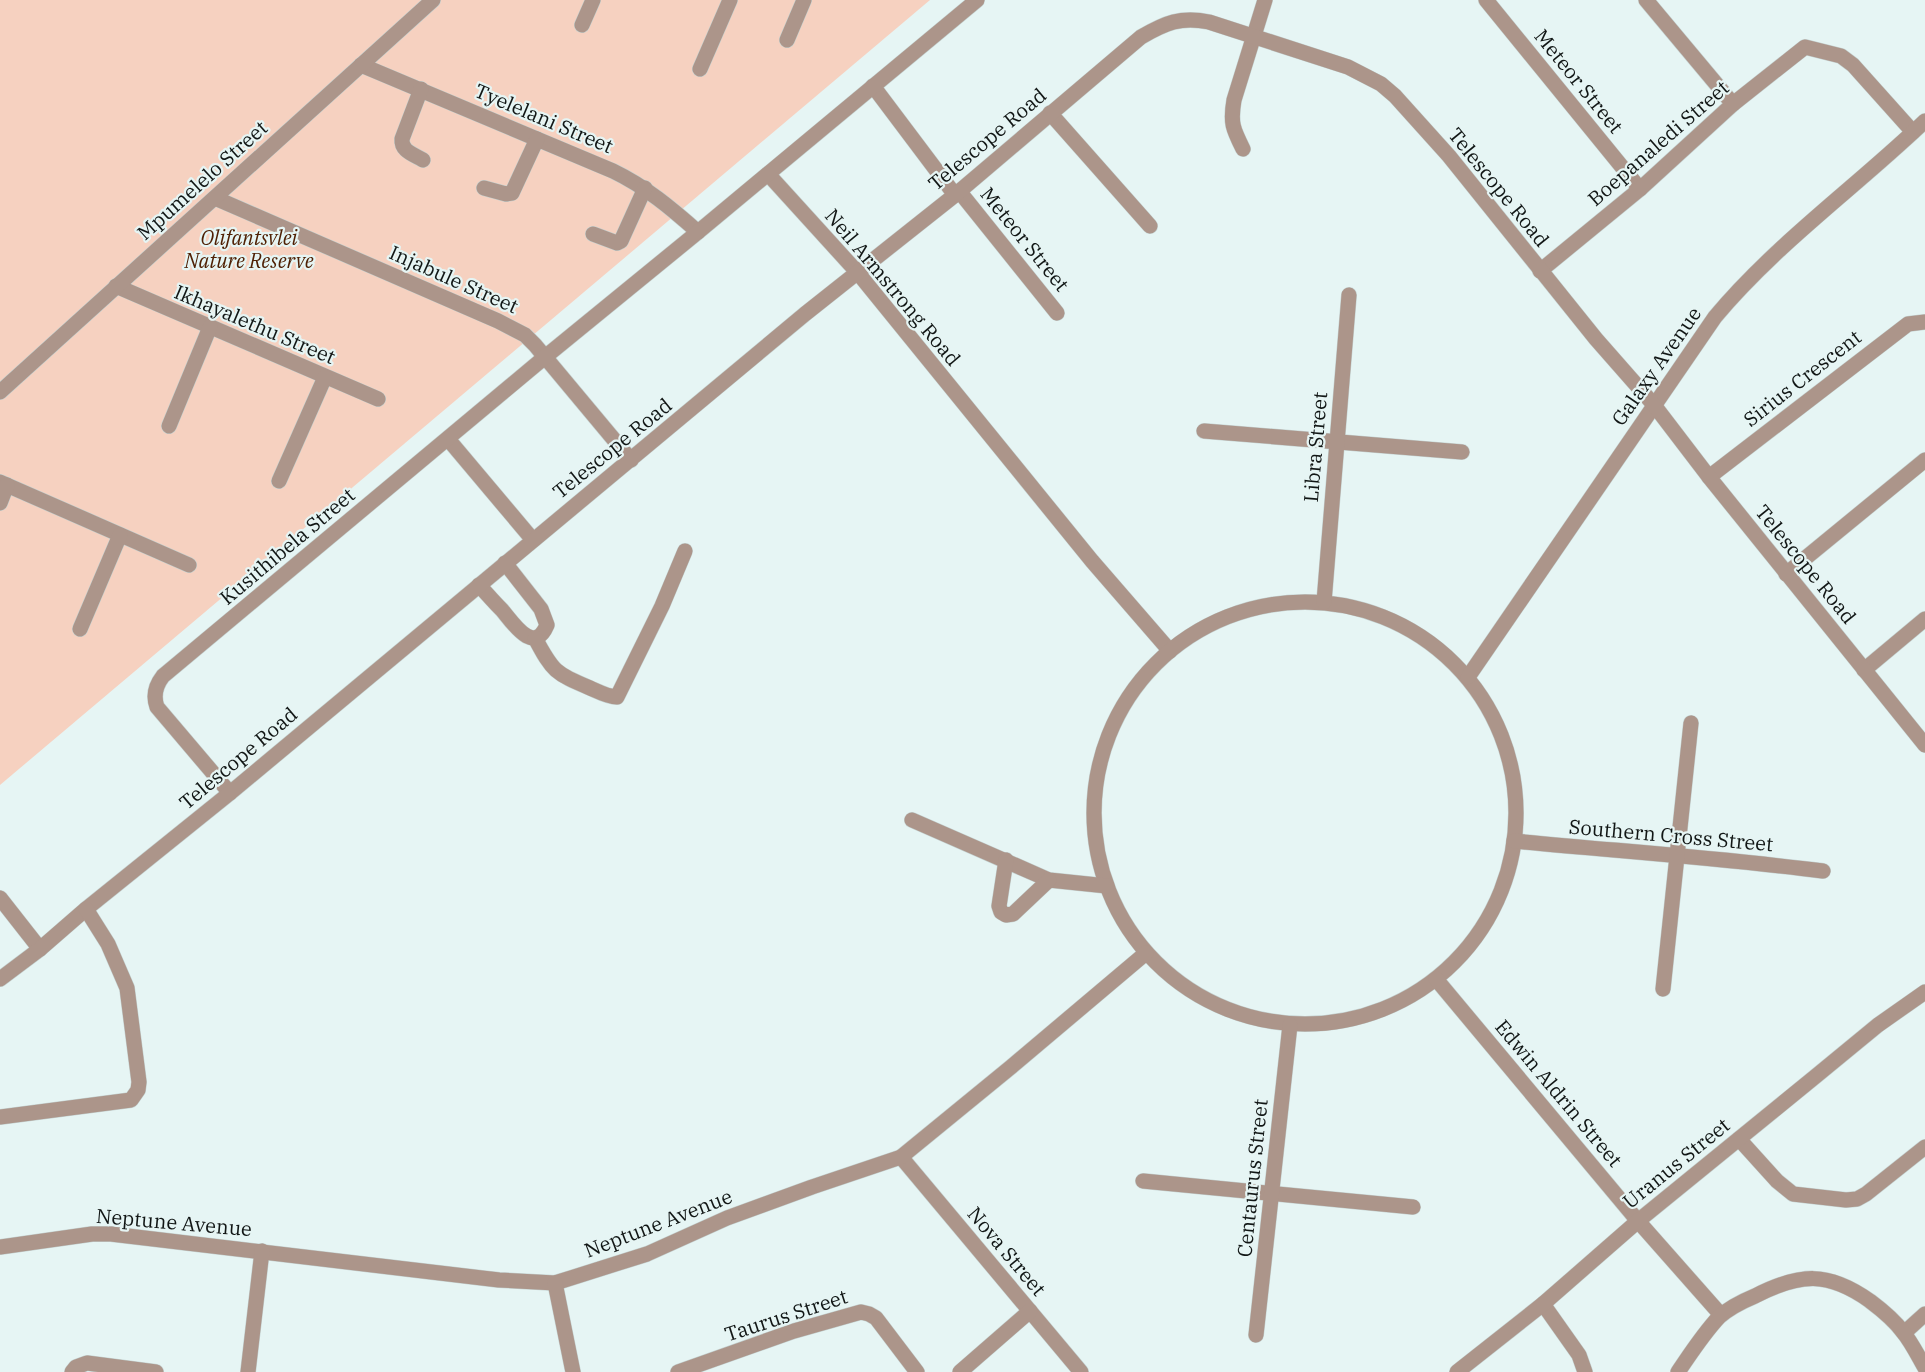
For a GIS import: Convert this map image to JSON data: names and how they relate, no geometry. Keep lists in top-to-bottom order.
{
  "streets": {
    "street": [
      "Meteor Street",
      "Tyelelani Street",
      "Telescope Road",
      "Boepanaledi Street",
      "Mpumelelo Street",
      "Injabule Street",
      "Neil Armstrong Road",
      "Ikhayalethu Street",
      "Galaxy Avenue",
      "Sirius Crescent",
      "Libra Street",
      "Kusithibela Street",
      "Southern Cross Street",
      "Edwin Aldrin Street",
      "Uranus Street",
      "Centaurus Street",
      "Neptune Avenue",
      "Nova Street",
      "Taurus Street"
    ]
  },
  "crossings": [
    ["Meteor Street", "Telescope Road"],
    ["Meteor Street", "Boepanaledi Street"],
    ["Tyelelani Street", "Mpumelelo Street"],
    ["Telescope Road", "Boepanaledi Street"],
    ["Telescope Road", "Injabule Street"],
    ["Telescope Road", "Neil Armstrong Road"],
    ["Telescope Road", "Galaxy Avenue"],
    ["Telescope Road", "Sirius Crescent"],
    ["Telescope Road", "Kusithibela Street"],
    ["Boepanaledi Street", "Galaxy Avenue"],
    ["Mpumelelo Street", "Injabule Street"],
    ["Mpumelelo Street", "Ikhayalethu Street"],
    ["Edwin Aldrin Street", "Uranus Street"],
    ["Neptune Avenue", "Nova Street"]
  ],
  "parks": ["Olifantsvlei Nature Reserve"]
}
